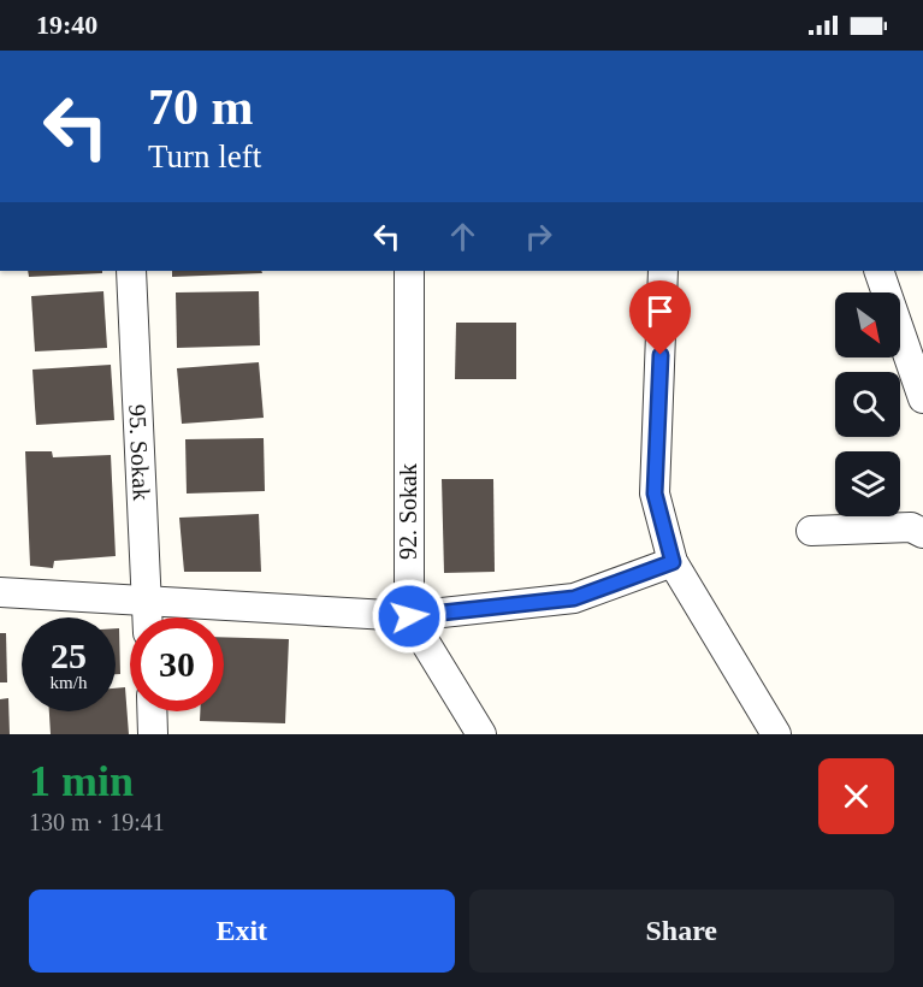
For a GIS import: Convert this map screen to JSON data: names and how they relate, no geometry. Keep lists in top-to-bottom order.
{
  "streets": {
    "street": ["95. Sokak", "92. Sokak"]
  },
  "north": "bottom right",
  "page": {
    "status": "19:40",
    "turn": ["70 m", "Turn left"],
    "speed": "25 km/h",
    "limit": "30",
    "heading": ["1 min", "130 m · 19:41"],
    "buttons": ["Exit", "Share"]
  }
}
